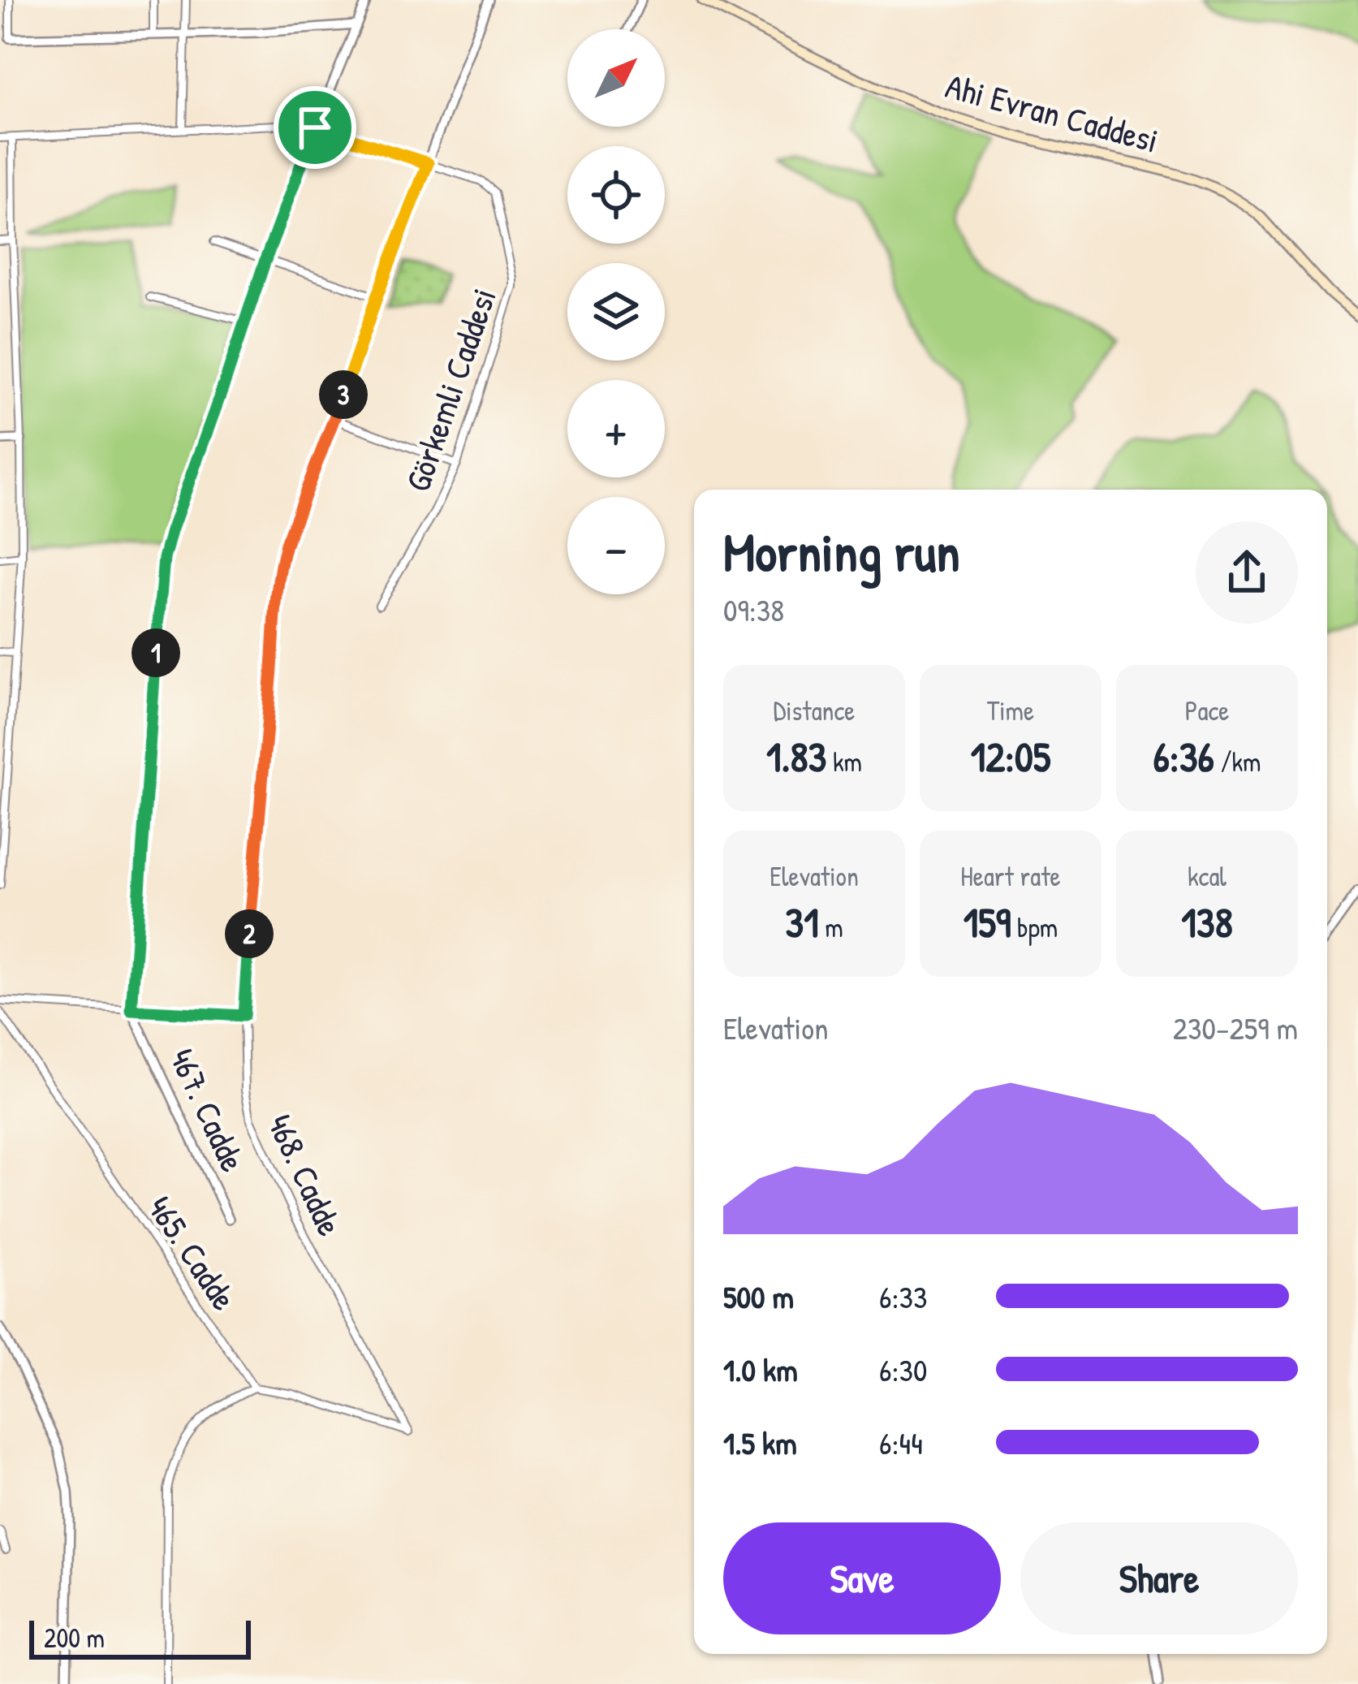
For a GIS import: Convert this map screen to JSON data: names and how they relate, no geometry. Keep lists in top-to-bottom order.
{
  "streets": {
    "main road": ["Ahi Evran Caddesi"],
    "street": [
      "Görkemli Caddesi",
      "467. Cadde",
      "468. Cadde",
      "465. Cadde"
    ]
  },
  "crossings": [
    ["468. Cadde", "465. Cadde"]
  ],
  "scale_bar": "200 m",
  "north": "top right",
  "page": {
    "map_buttons": ["+", "−"],
    "pins": ["3", "1", "2"],
    "heading": ["Morning run", "09:38"],
    "stats": [
      ["Distance", "1.83 km"],
      ["Time", "12:05"],
      ["Pace", "6:36 /km"],
      ["Elevation", "31 m"],
      ["Heart rate", "159 bpm"],
      ["kcal", "138"]
    ],
    "chart": ["Elevation", "230–259 m"],
    "list": [
      {
        "name": "500 m",
        "note": "6:33"
      },
      {
        "name": "1.0 km",
        "note": "6:30"
      },
      {
        "name": "1.5 km",
        "note": "6:44"
      }
    ],
    "buttons": ["Save", "Share"],
    "scale": "200 m"
  }
}
